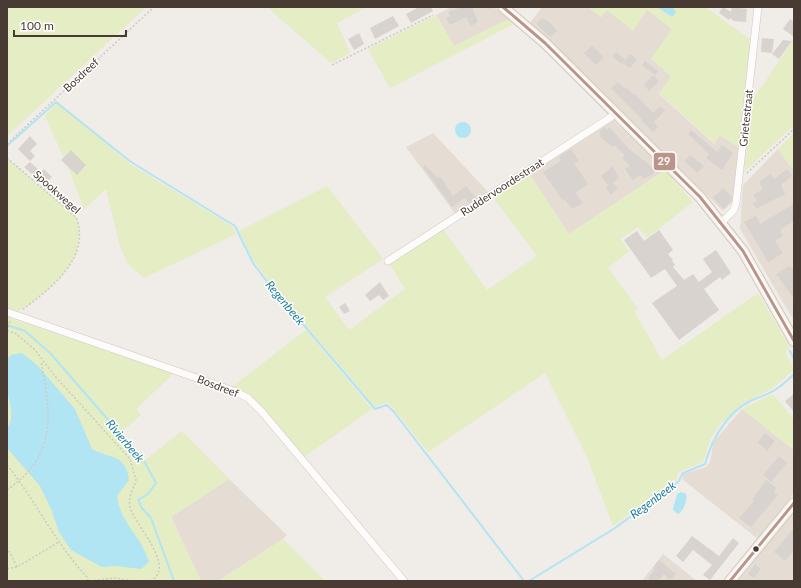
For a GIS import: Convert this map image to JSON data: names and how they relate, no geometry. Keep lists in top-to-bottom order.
{
  "streets": {
    "street": ["Bosdreef", "Grietestraat", "Ruddervoordestraat"],
    "path": ["Spookwegel"]
  },
  "crossings": [
    ["Bosdreef", "Spookwegel"]
  ],
  "water": ["Regenbeek", "Rivierbeek"],
  "lines": ["transit line 29"],
  "scale_bar": "100 m"
}
